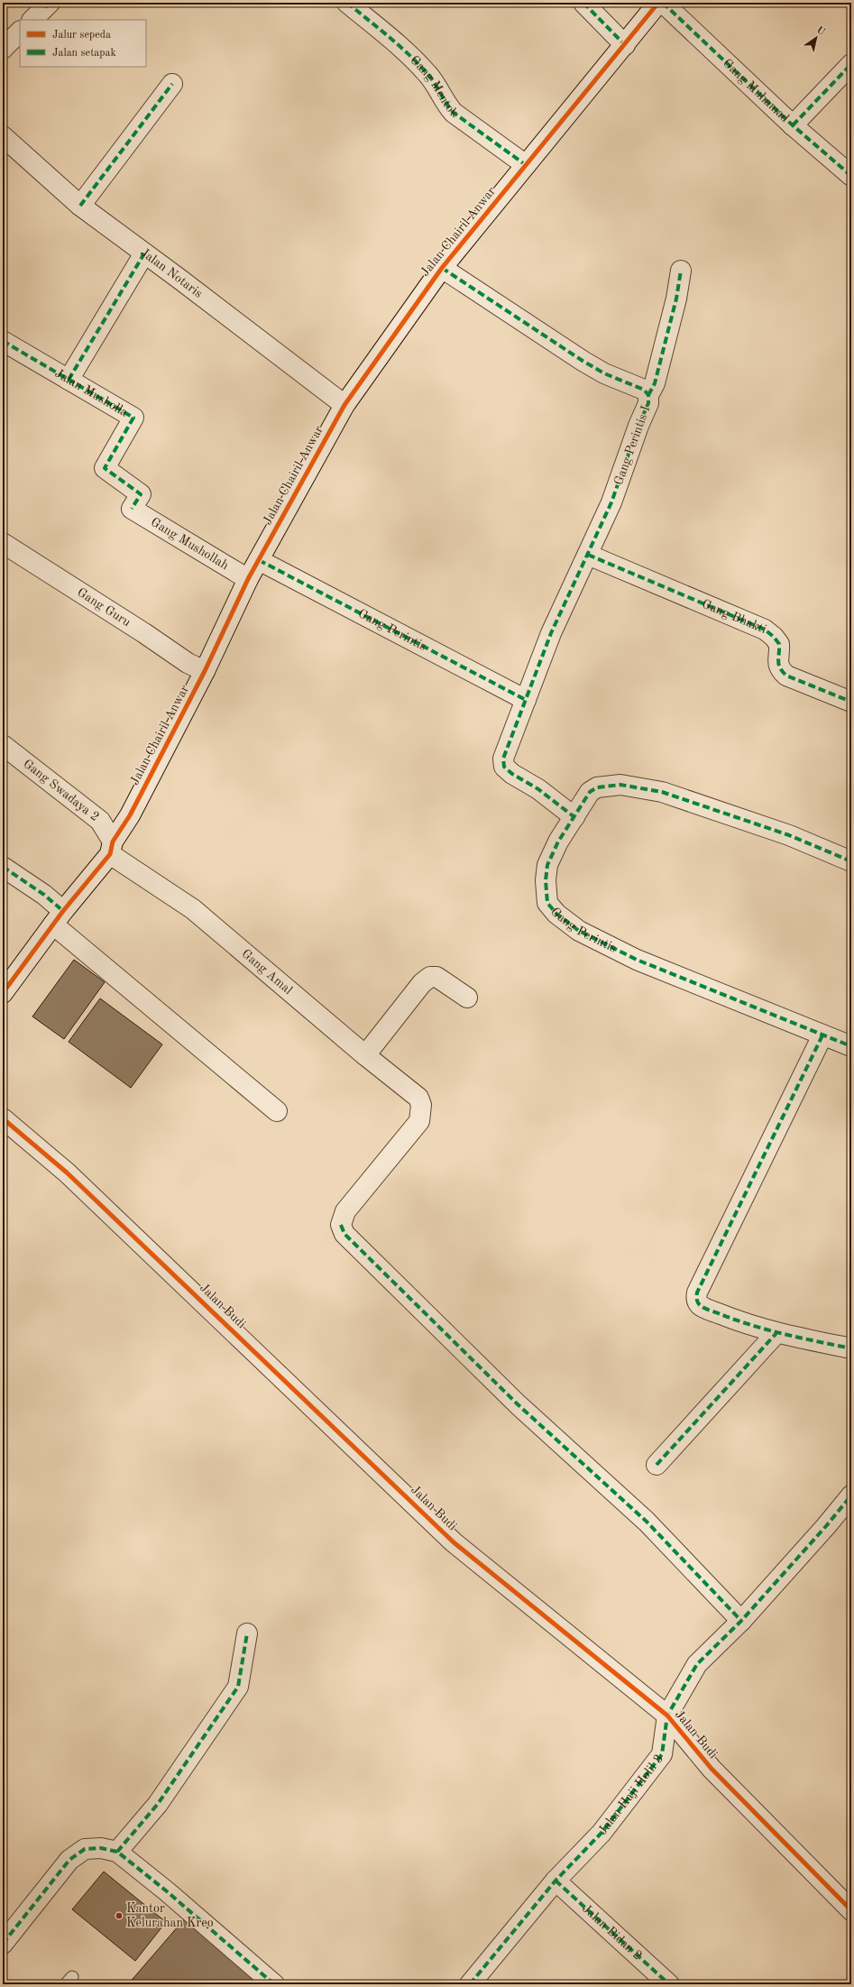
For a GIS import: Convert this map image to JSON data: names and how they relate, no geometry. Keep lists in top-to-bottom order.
{
  "streets": {
    "street": [
      "Gang Mentok",
      "Gang Muhamad",
      "Jalan Chairil Anwar",
      "Jalan Notaris",
      "Jalan Musholla",
      "Gang Perintis I",
      "Gang Mushollah",
      "Gang Guru",
      "Gang Bhakti",
      "Gang Perintis",
      "Gang Swadaya 2",
      "Gang Amal",
      "Jalan Budi",
      "Jalan Haji Holil 3",
      "Jalan Bidan 2"
    ]
  },
  "crossings": [
    ["Gang Mentok", "Jalan Chairil Anwar"],
    ["Jalan Chairil Anwar", "Jalan Notaris"],
    ["Jalan Chairil Anwar", "Gang Perintis I"],
    ["Jalan Chairil Anwar", "Gang Mushollah"],
    ["Jalan Chairil Anwar", "Gang Guru"],
    ["Jalan Chairil Anwar", "Gang Perintis"],
    ["Jalan Chairil Anwar", "Gang Swadaya 2"],
    ["Jalan Chairil Anwar", "Gang Amal"],
    ["Jalan Musholla", "Gang Mushollah"],
    ["Gang Perintis I", "Gang Bhakti"],
    ["Gang Perintis I", "Gang Perintis"],
    ["Gang Swadaya 2", "Gang Amal"],
    ["Gang Amal", "Jalan Haji Holil 3"],
    ["Jalan Budi", "Jalan Haji Holil 3"],
    ["Jalan Haji Holil 3", "Jalan Bidan 2"]
  ],
  "places": ["Kantor Kelurahan Kreo"],
  "legend": ["Jalur sepeda", "Jalan setapak"],
  "north": "top right"
}
